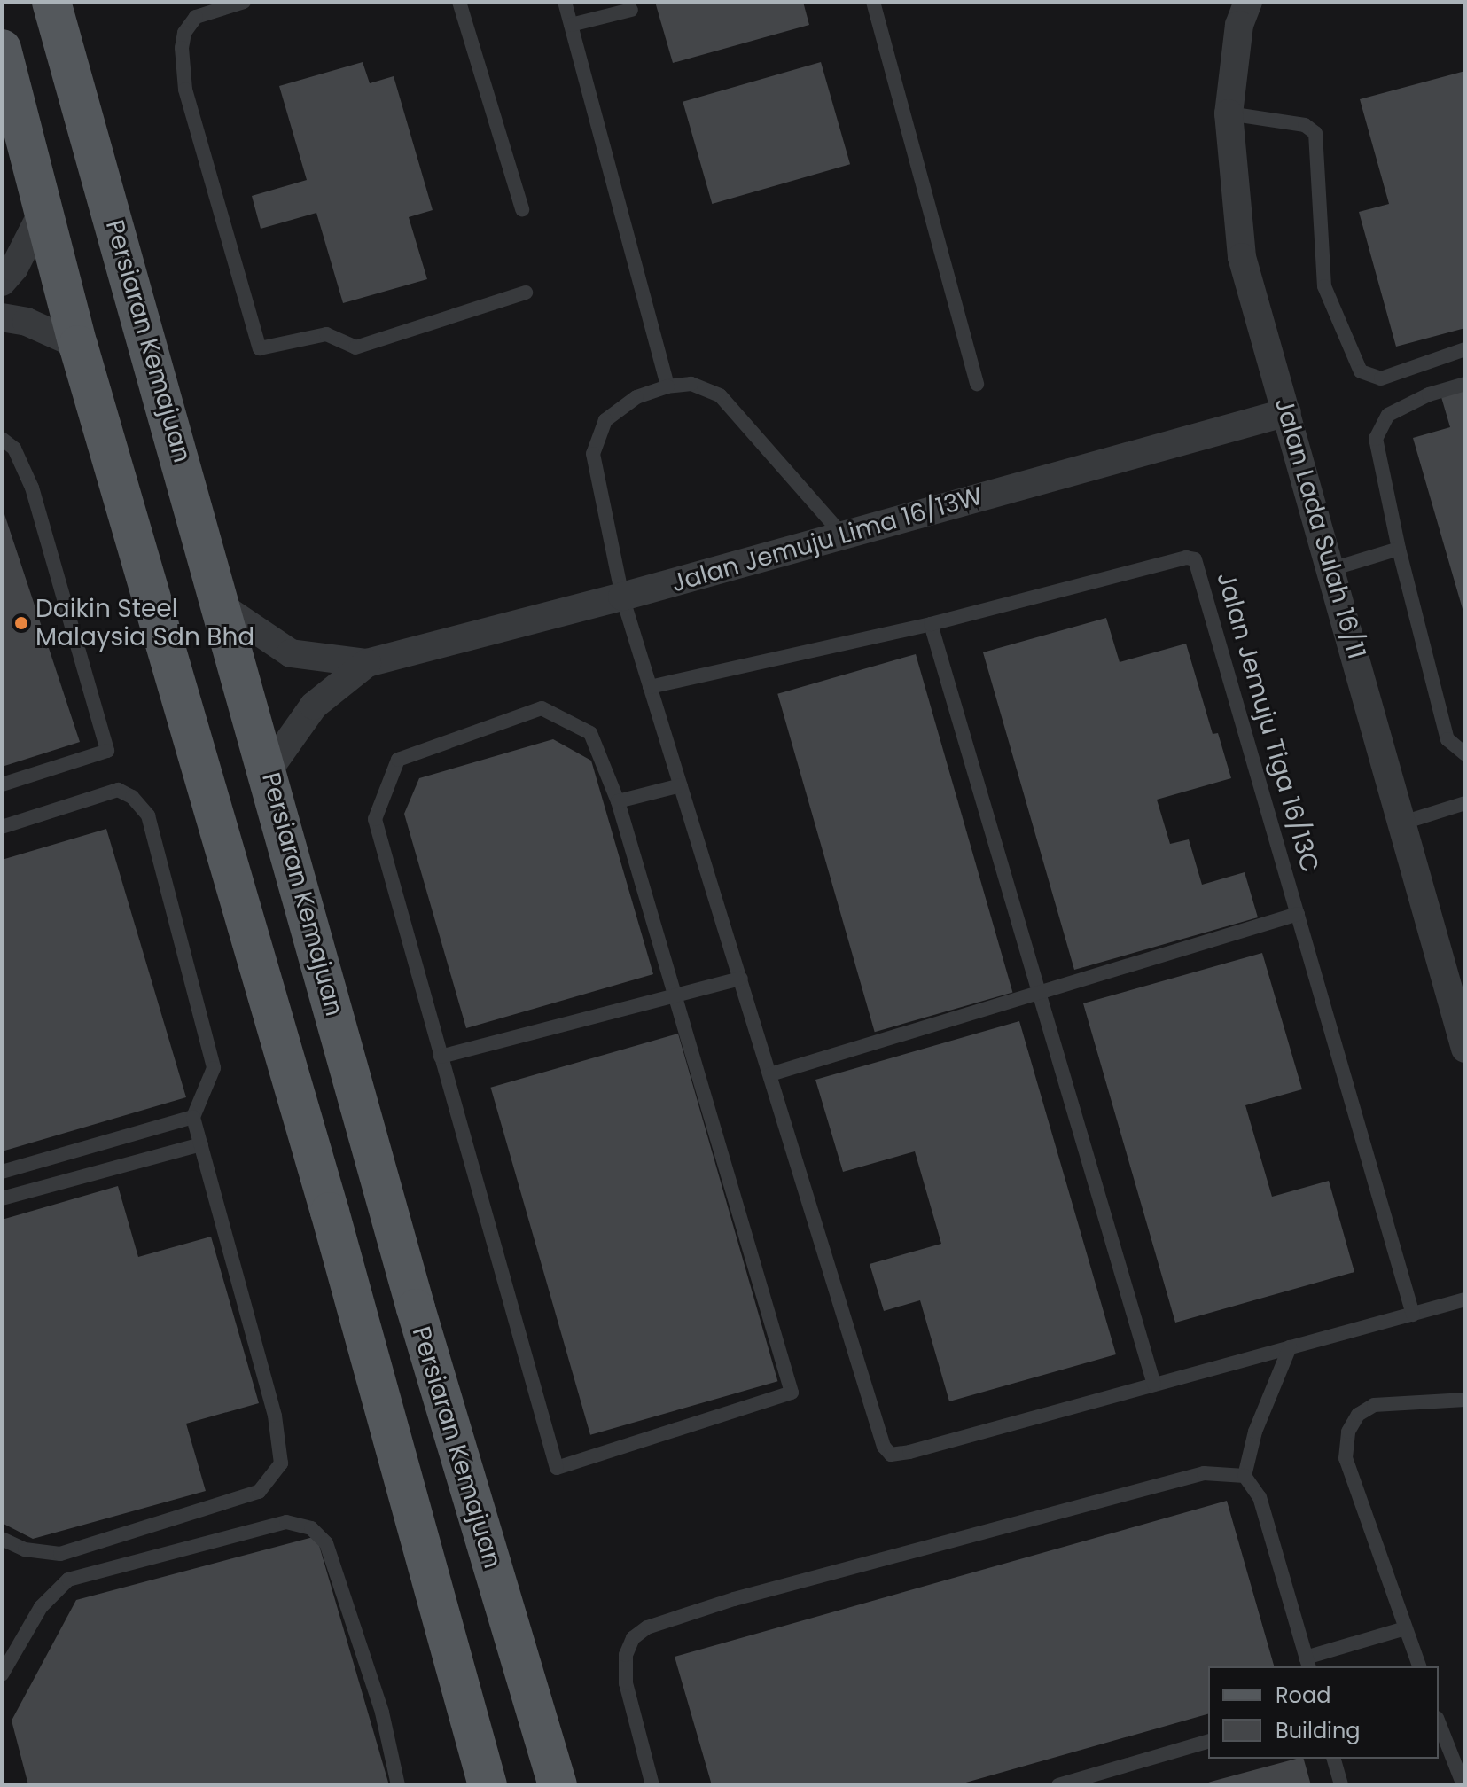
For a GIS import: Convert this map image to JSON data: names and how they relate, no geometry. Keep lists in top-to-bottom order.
{
  "streets": {
    "main road": ["Persiaran Kemajuan"],
    "street": ["Jalan Lada Sulah 16/11", "Jalan Jemuju Lima 16/13W"],
    "lane": ["Jalan Jemuju Tiga 16/13C"]
  },
  "crossings": [
    ["Persiaran Kemajuan", "Jalan Jemuju Lima 16/13W"],
    ["Jalan Lada Sulah 16/11", "Jalan Jemuju Lima 16/13W"]
  ],
  "places": ["Daikin Steel Malaysia Sdn Bhd"],
  "legend": ["Road", "Building"]
}
